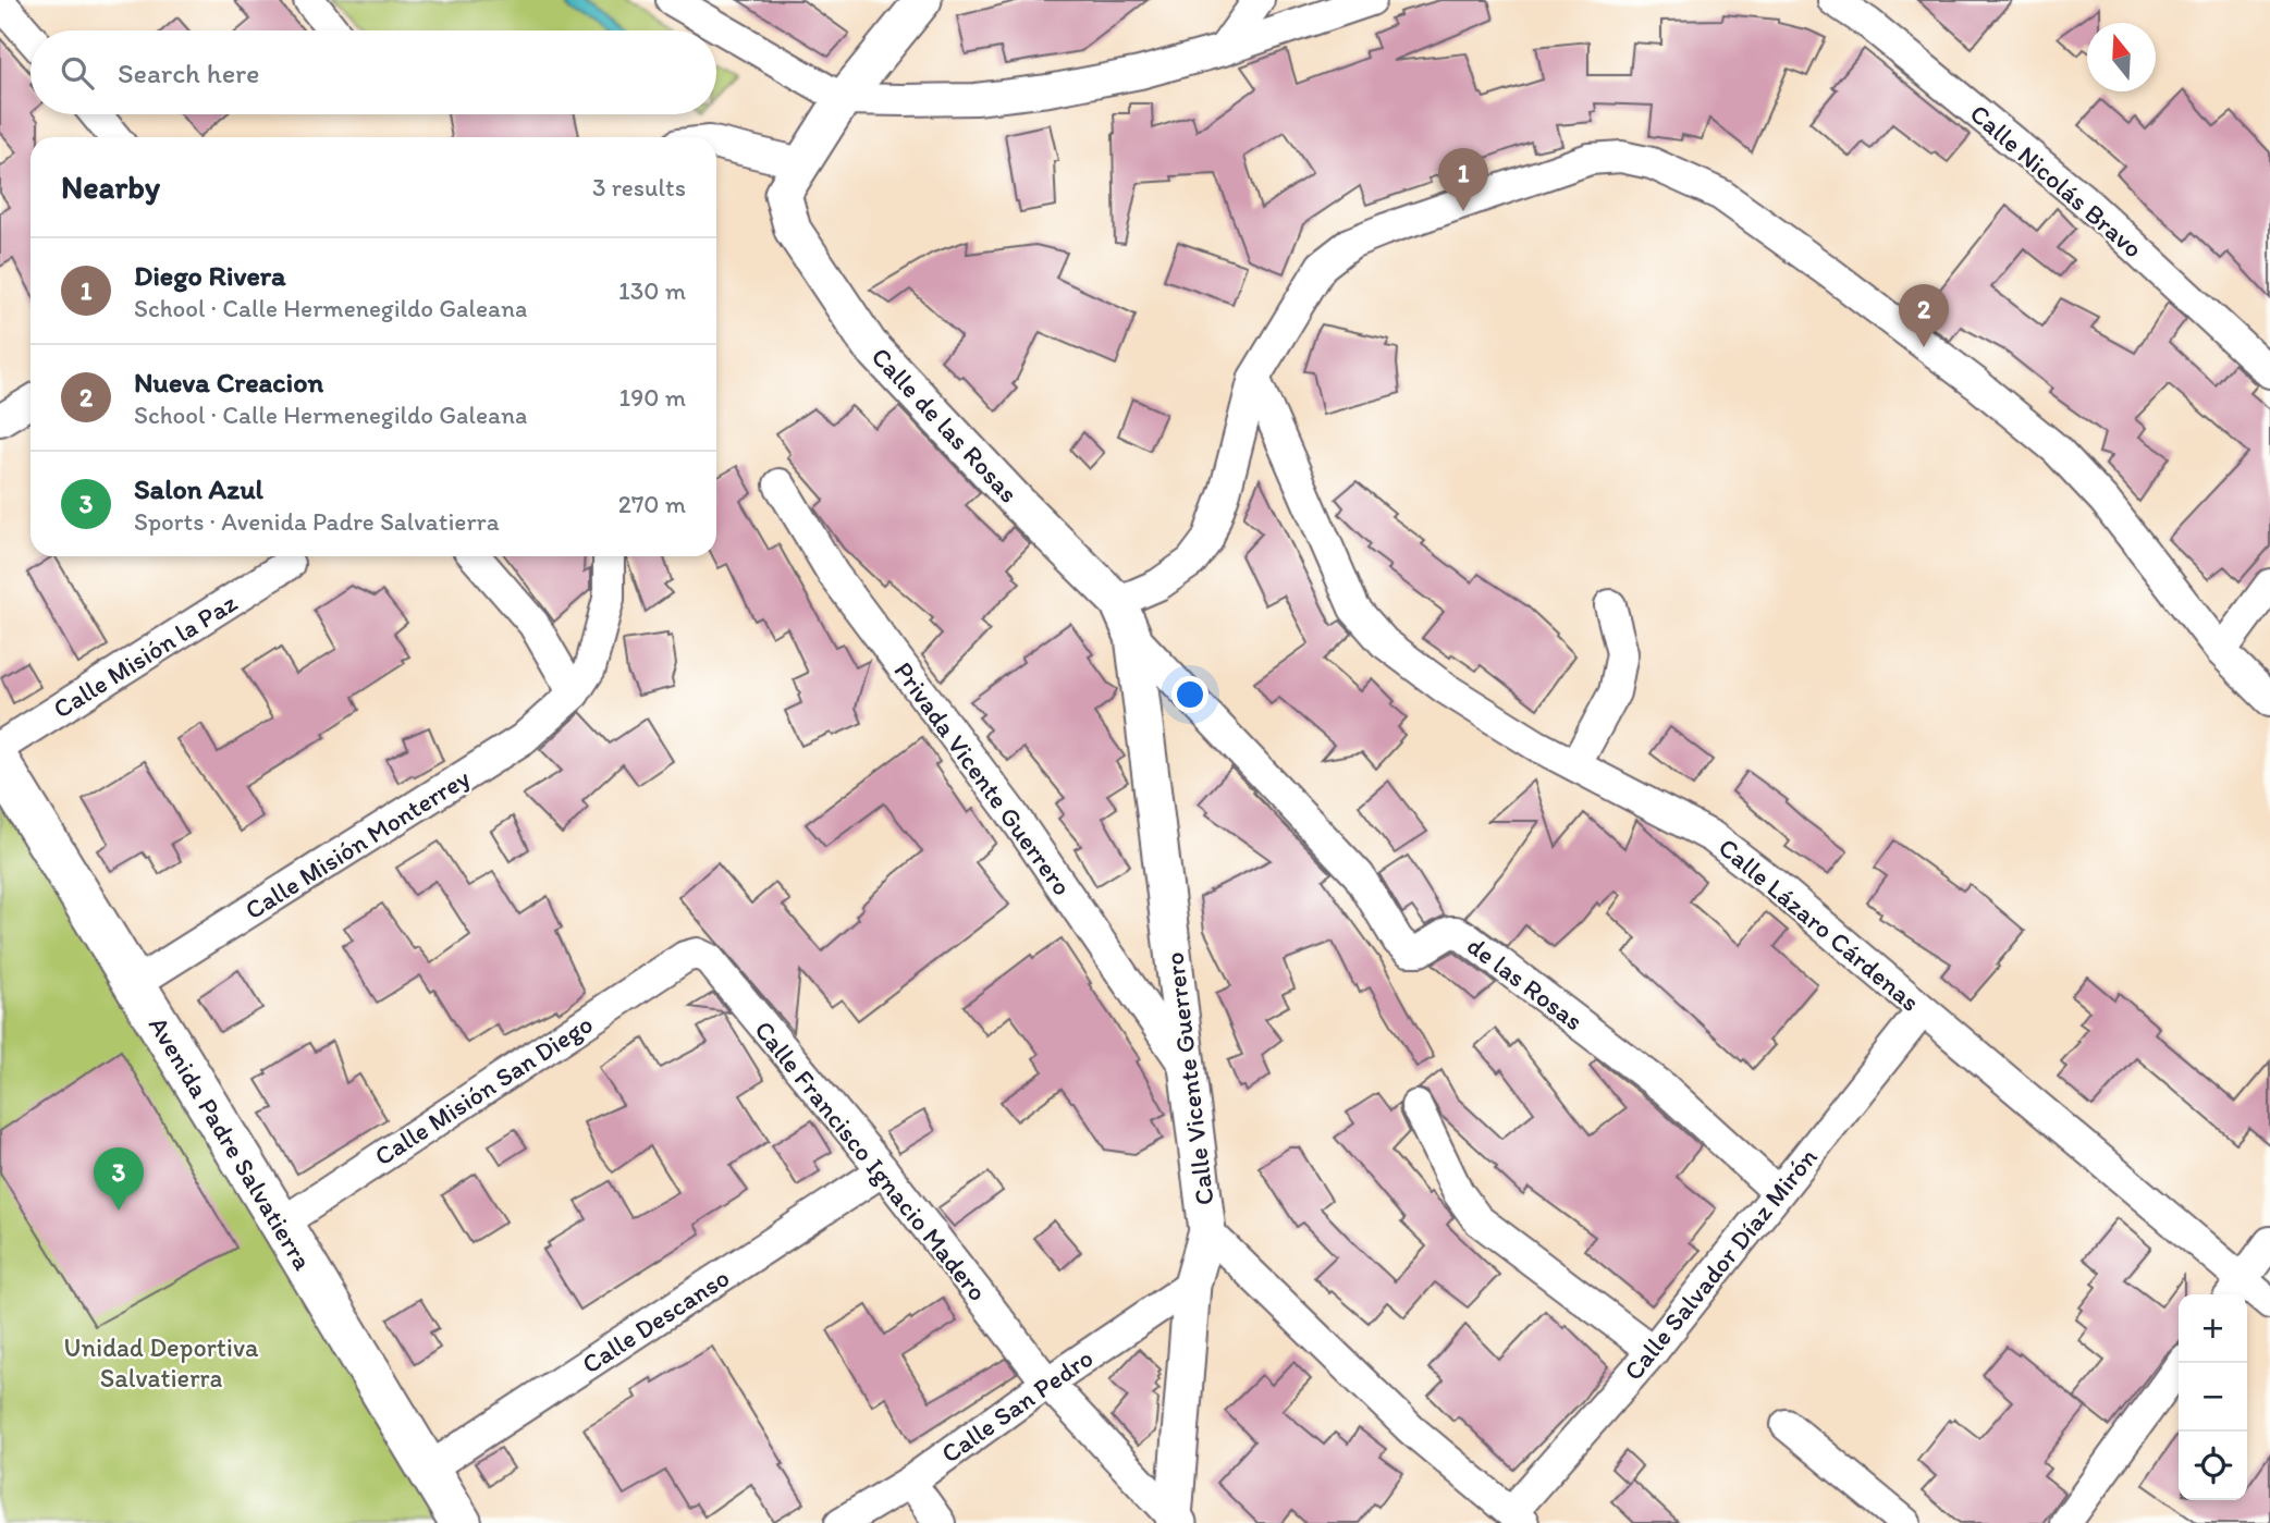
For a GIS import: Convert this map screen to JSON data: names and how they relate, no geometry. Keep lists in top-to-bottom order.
{
  "streets": {
    "main road": ["Avenida Padre Salvatierra"],
    "street": [
      "Calle Nicolás Bravo",
      "Calle de las Rosas",
      "Calle Misión la Paz",
      "Privada Vicente Guerrero",
      "Calle Misión Monterrey",
      "Calle Lázaro Cárdenas",
      "de las Rosas",
      "Calle Vicente Guerrero",
      "Calle Misión San Diego",
      "Calle Francisco Ignacio Madero",
      "Calle Salvador Díaz Mirón",
      "Calle Descanso",
      "Calle San Pedro"
    ]
  },
  "crossings": [
    ["Calle de las Rosas", "de las Rosas"],
    ["Calle de las Rosas", "Calle Vicente Guerrero"],
    ["Privada Vicente Guerrero", "Calle Vicente Guerrero"],
    ["Calle Misión Monterrey", "Avenida Padre Salvatierra"],
    ["Calle Lázaro Cárdenas", "Calle Salvador Díaz Mirón"],
    ["de las Rosas", "Calle Vicente Guerrero"],
    ["de las Rosas", "Calle Salvador Díaz Mirón"],
    ["Calle Vicente Guerrero", "Calle Salvador Díaz Mirón"],
    ["Calle Misión San Diego", "Avenida Padre Salvatierra"],
    ["Calle Misión San Diego", "Calle Francisco Ignacio Madero"],
    ["Avenida Padre Salvatierra", "Calle Descanso"],
    ["Calle Francisco Ignacio Madero", "Calle Descanso"],
    ["Calle Francisco Ignacio Madero", "Calle San Pedro"]
  ],
  "parks": ["Unidad Deportiva Salvatierra"],
  "north": "top",
  "page": {
    "search": "Search here",
    "heading": ["Nearby", "3 results"],
    "pins": ["1", "2", "3"],
    "list": [
      {
        "mark": "1",
        "name": "Diego Rivera",
        "note": "School · Calle Hermenegildo Galeana",
        "value": "130 m"
      },
      {
        "mark": "2",
        "name": "Nueva Creacion",
        "note": "School · Calle Hermenegildo Galeana",
        "value": "190 m"
      },
      {
        "mark": "3",
        "name": "Salon Azul",
        "note": "Sports · Avenida Padre Salvatierra",
        "value": "270 m"
      }
    ],
    "map_buttons": ["+", "−"]
  }
}
